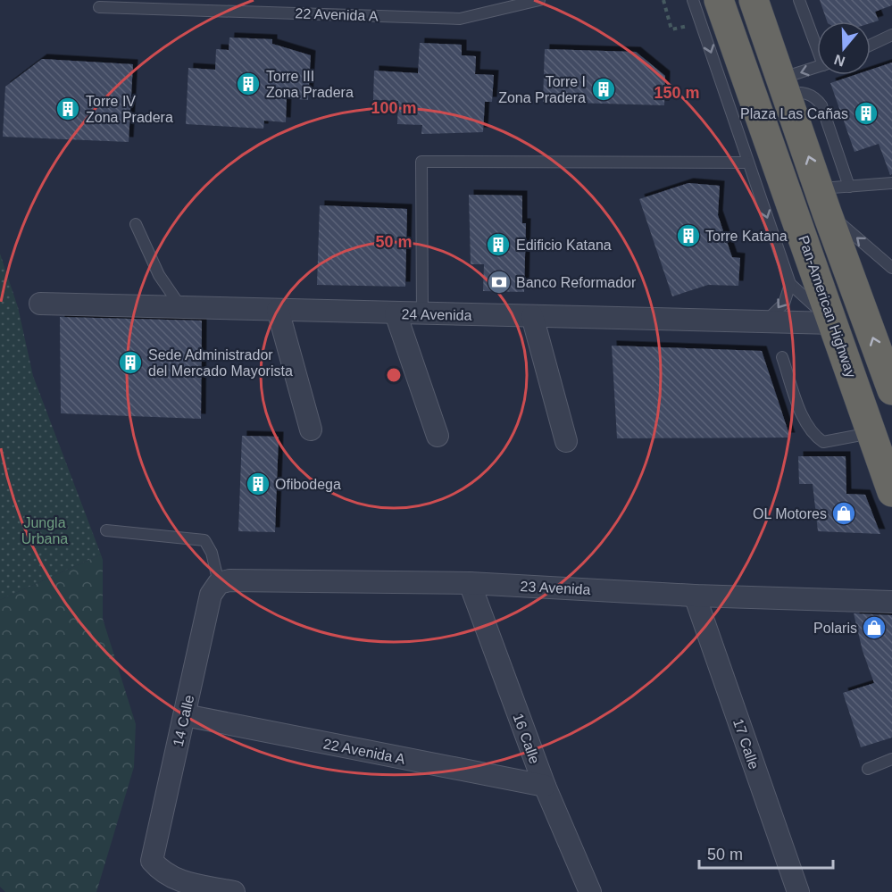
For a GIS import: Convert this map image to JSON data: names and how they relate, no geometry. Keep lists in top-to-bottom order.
{
  "streets": {
    "highway": ["Pan-American Highway"],
    "street": [
      "22 Avenida A",
      "24 Avenida",
      "23 Avenida",
      "14 Calle",
      "16 Calle",
      "17 Calle"
    ]
  },
  "crossings": [
    ["22 Avenida A", "14 Calle"],
    ["22 Avenida A", "16 Calle"],
    ["Pan-American Highway", "24 Avenida"],
    ["23 Avenida", "14 Calle"],
    ["23 Avenida", "16 Calle"],
    ["23 Avenida", "17 Calle"]
  ],
  "parks": ["Jungla Urbana"],
  "places": {
    "building": [
      "Torre III Zona Pradera",
      "Torre I Zona Pradera",
      "Torre IV Zona Pradera",
      "Plaza Las Cañas",
      "Torre Katana",
      "Edificio Katana",
      "Sede Administrador del Mercado Mayorista",
      "Ofibodega"
    ],
    "bank": ["Banco Reformador"],
    "shop": ["OL Motores", "Polaris"]
  },
  "scale_bar": "50 m",
  "north": "bottom",
  "rings": ["150 m", "100 m", "50 m"]
}
